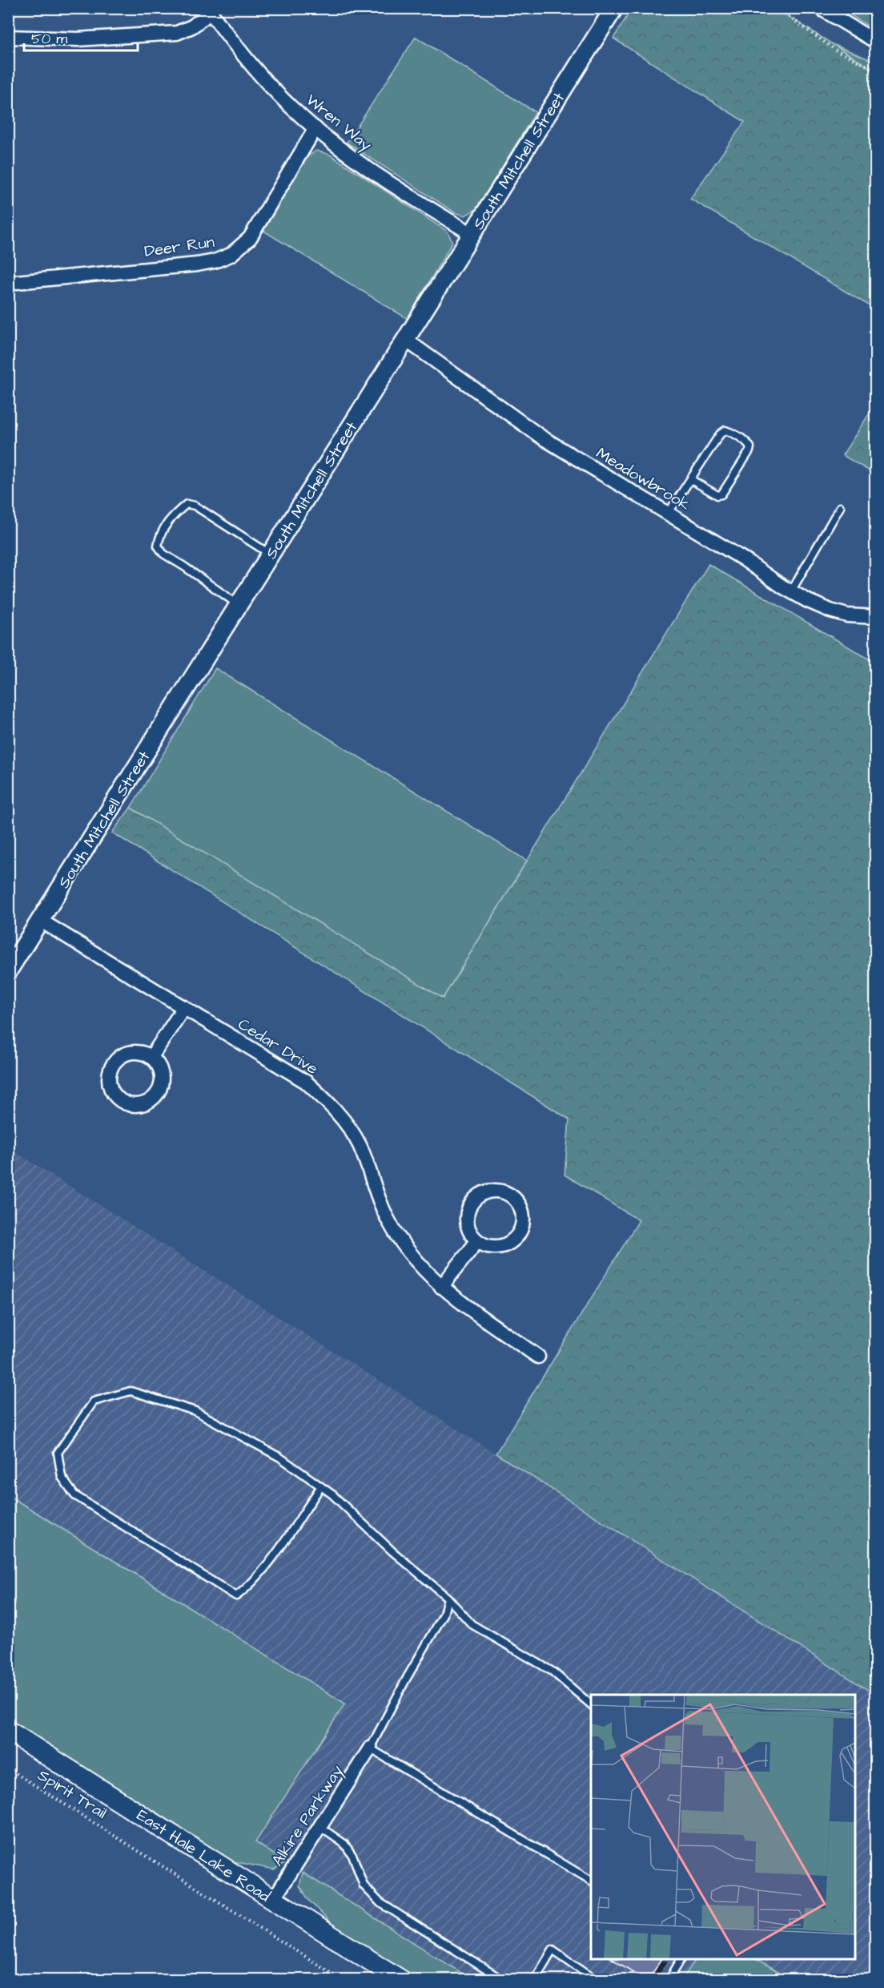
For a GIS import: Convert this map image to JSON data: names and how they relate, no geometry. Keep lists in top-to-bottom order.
{
  "streets": {
    "main road": ["East Hale Lake Road"],
    "street": [
      "Wren Way",
      "South Mitchell Street",
      "Deer Run",
      "Meadowbrook",
      "Cedar Drive",
      "Alkire Parkway"
    ],
    "path": ["Spirit Trail"]
  },
  "crossings": [
    ["Wren Way", "South Mitchell Street"],
    ["Wren Way", "Deer Run"],
    ["South Mitchell Street", "Meadowbrook"],
    ["South Mitchell Street", "Cedar Drive"],
    ["Alkire Parkway", "East Hale Lake Road"]
  ],
  "scale_bar": "50 m"
}
